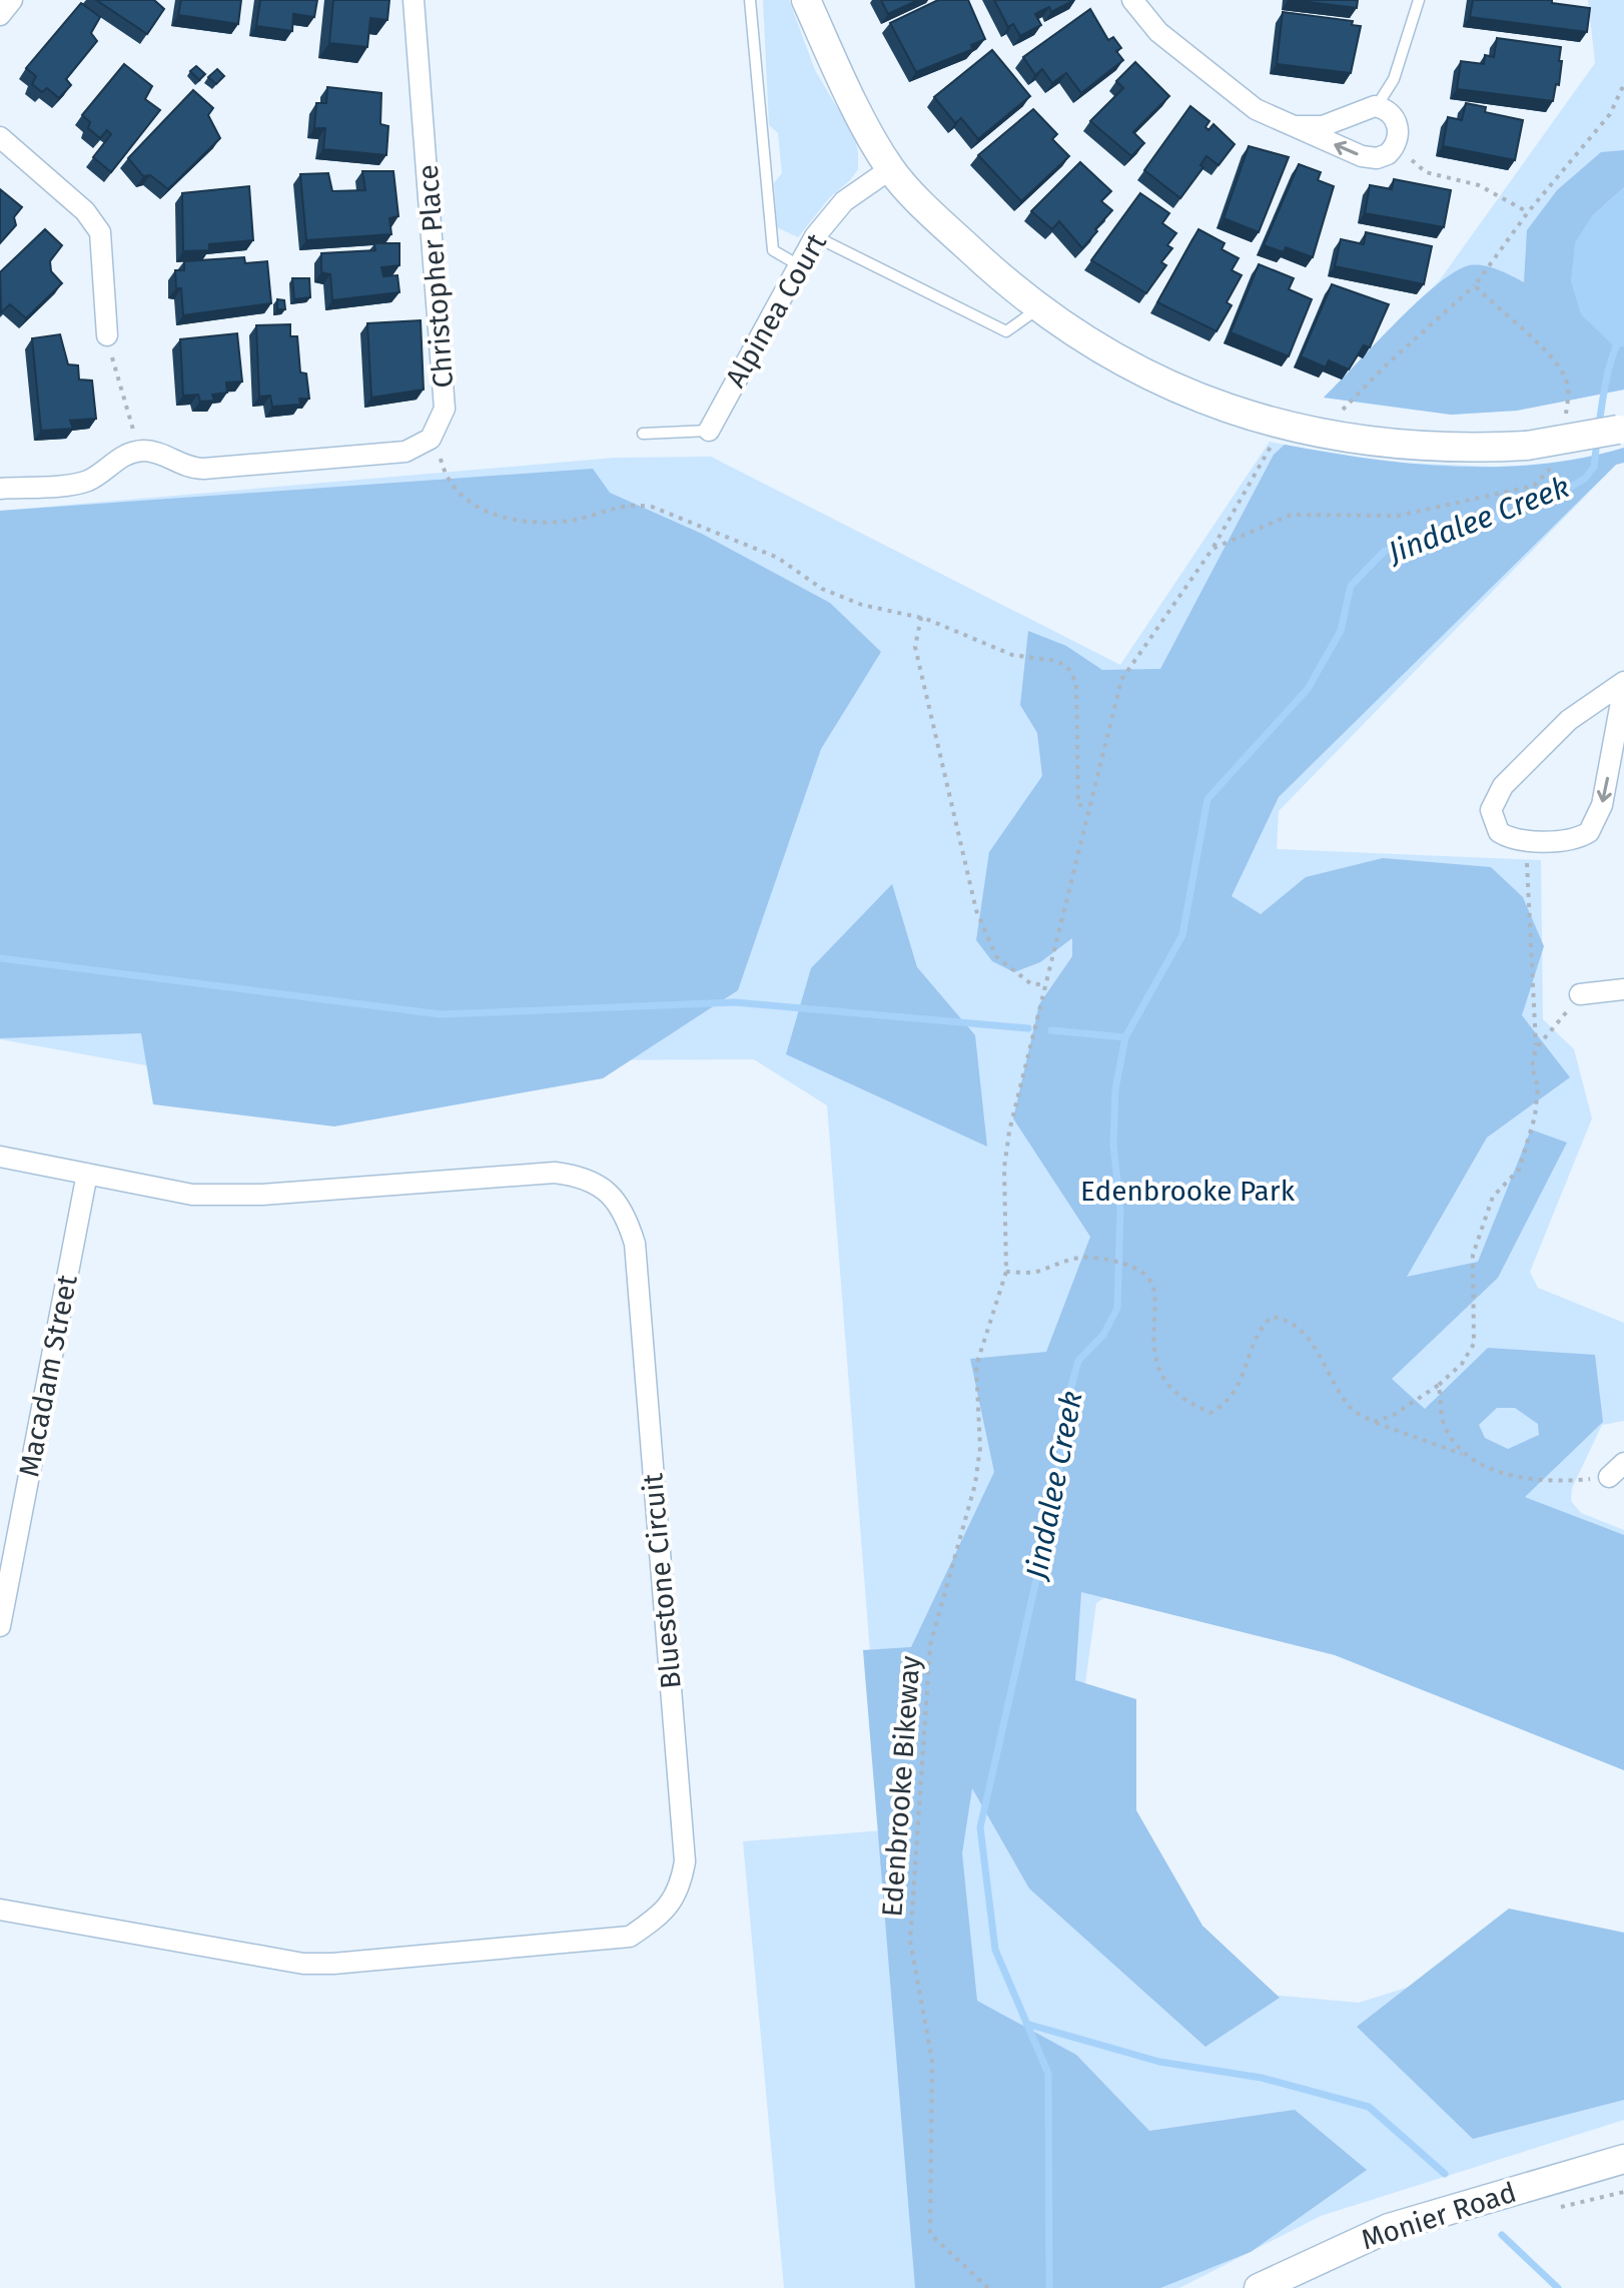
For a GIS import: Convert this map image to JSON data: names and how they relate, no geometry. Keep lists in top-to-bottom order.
{
  "streets": {
    "street": [
      "Christopher Place",
      "Alpinea Court",
      "Macadam Street",
      "Bluestone Circuit",
      "Monier Road"
    ],
    "path": ["Edenbrooke Bikeway"]
  },
  "crossings": [
    ["Macadam Street", "Bluestone Circuit"]
  ],
  "water": ["Jindalee Creek"],
  "parks": ["Edenbrooke Park"]
}
